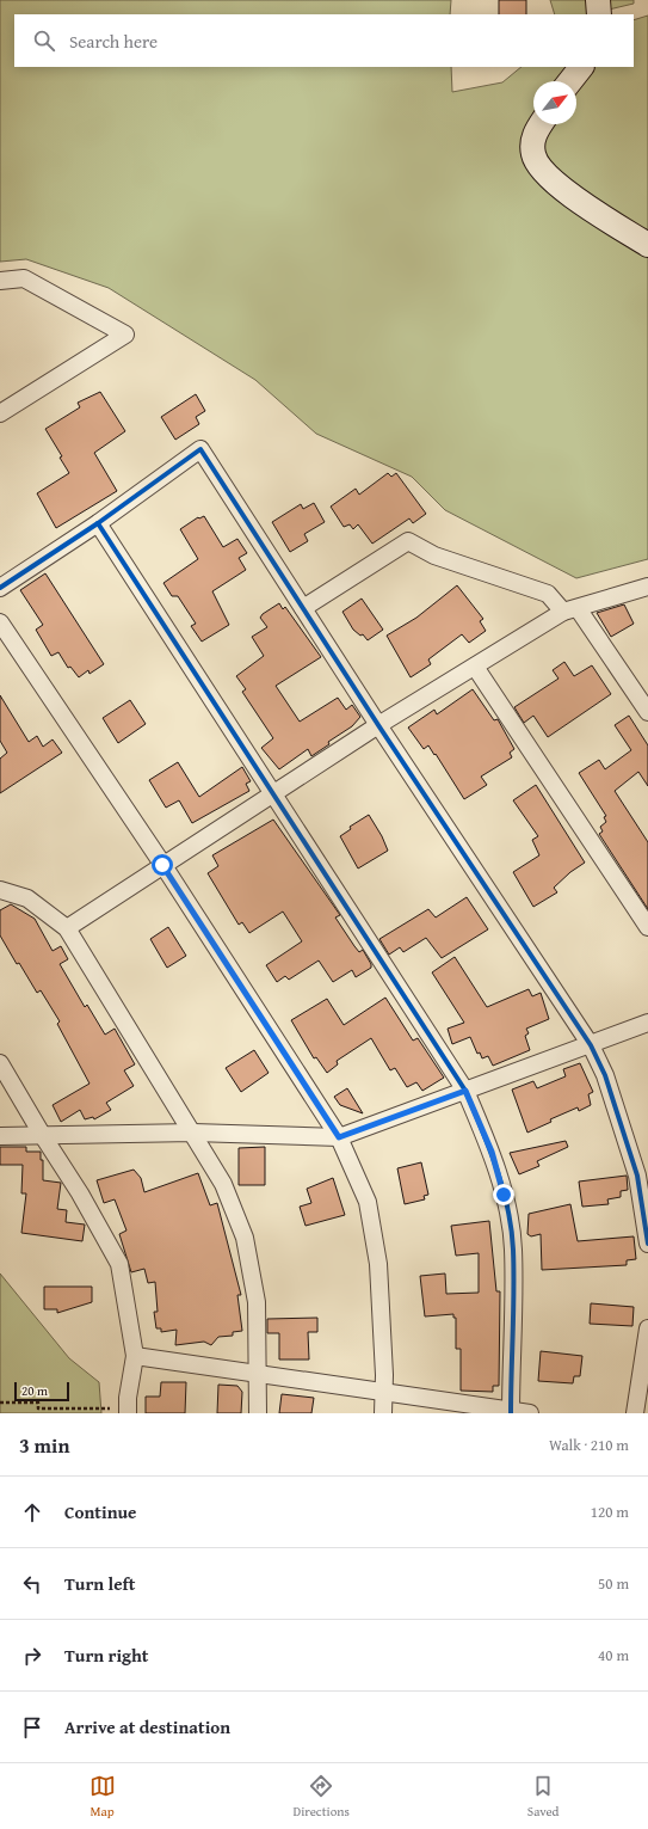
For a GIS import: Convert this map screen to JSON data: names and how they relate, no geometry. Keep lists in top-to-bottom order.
{
  "scale_bar": "20 m",
  "north": "top right",
  "page": {
    "search": "Search here",
    "scale": "20 m",
    "heading": ["3 min", "Walk · 210 m"],
    "list": [
      ["Continue", "120 m"],
      ["Turn left", "50 m"],
      ["Turn right", "40 m"],
      "Arrive at destination"
    ],
    "nav": ["Map", "Directions", "Saved"]
  }
}
